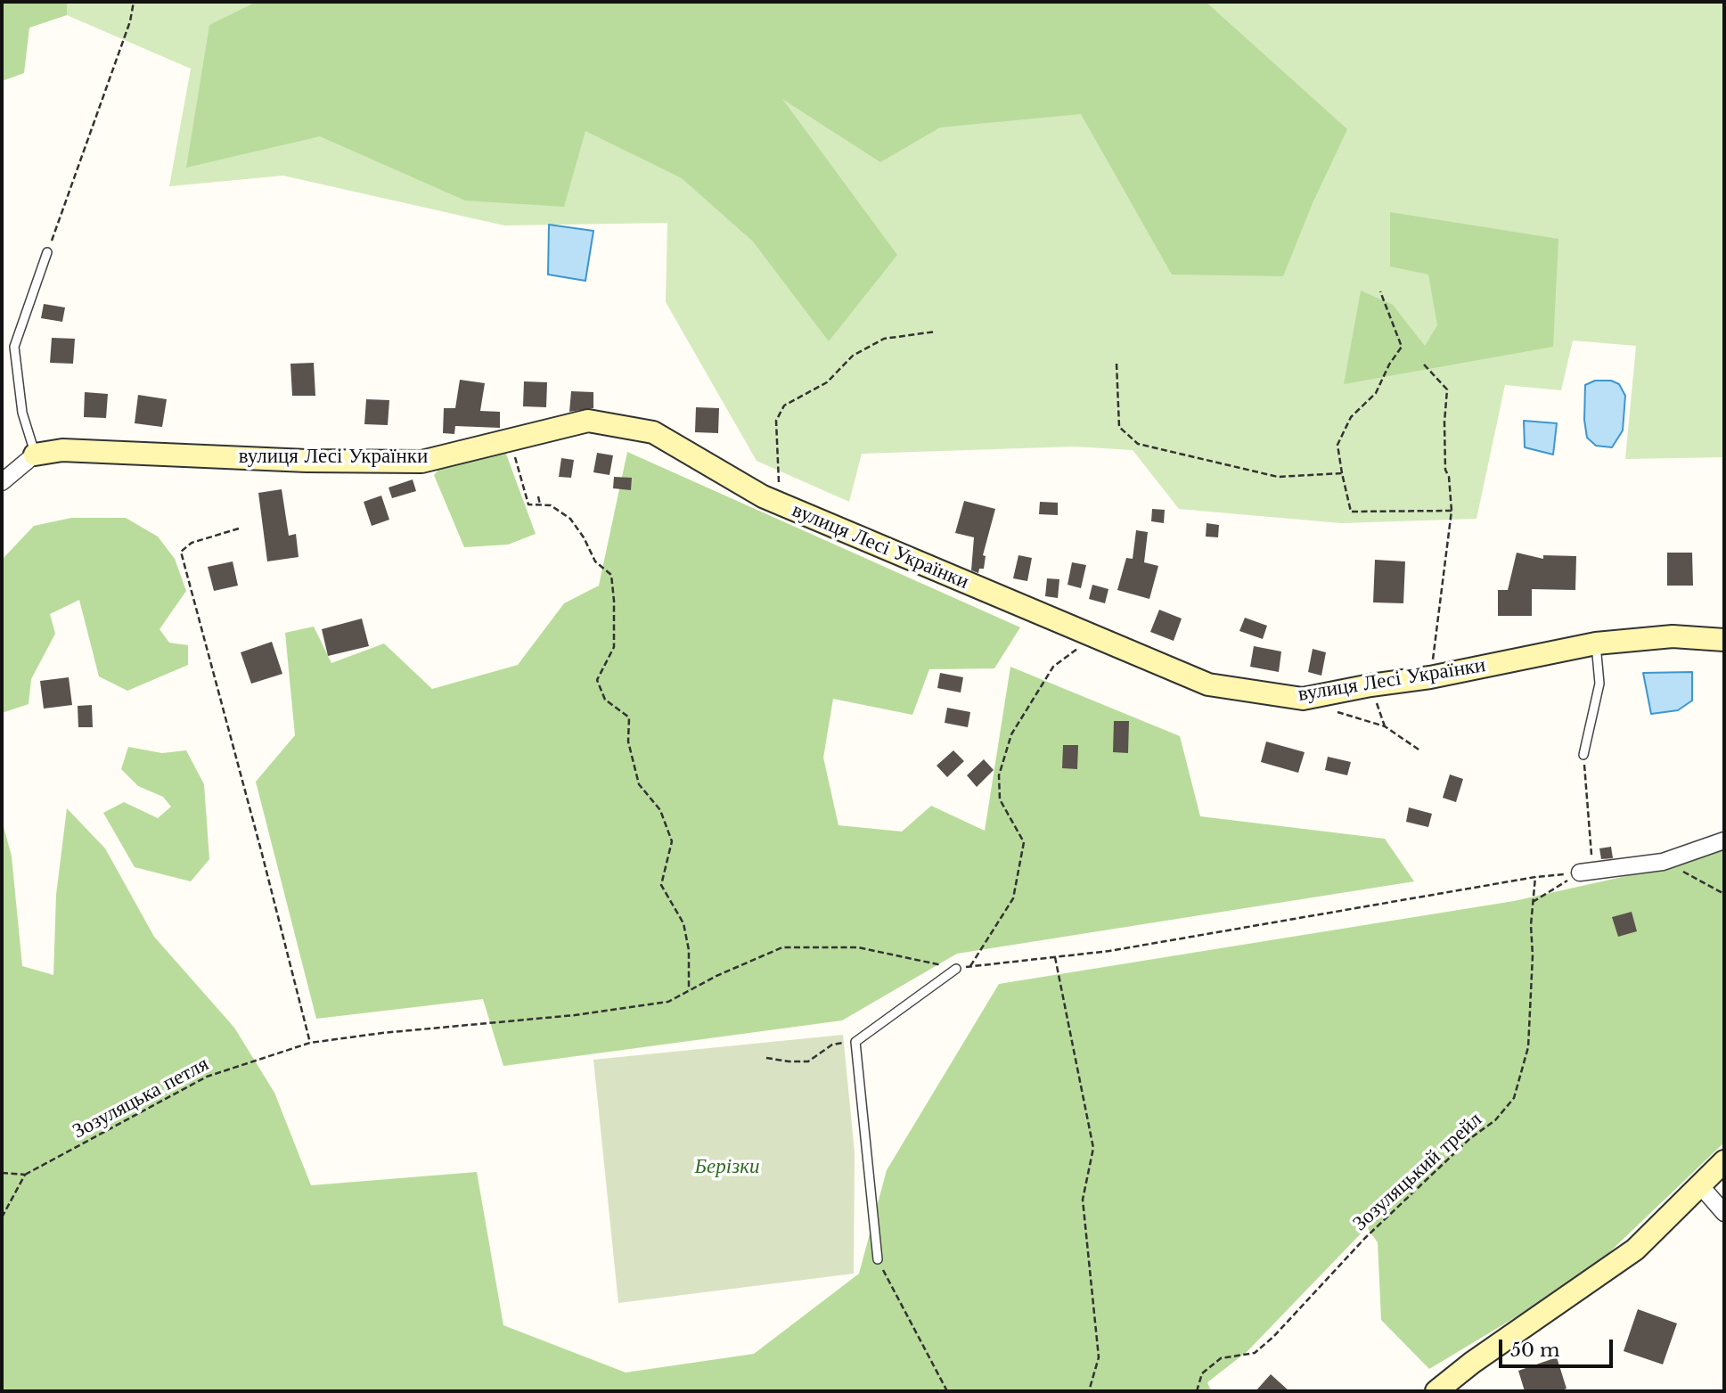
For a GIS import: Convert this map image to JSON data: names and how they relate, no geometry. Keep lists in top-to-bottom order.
{
  "streets": {
    "street": ["вулиця Лесі Українки"],
    "path": ["Зозуляцька петля", "Зозуляцький трейл"]
  },
  "parks": ["Берізки"],
  "scale_bar": "50 m"
}
